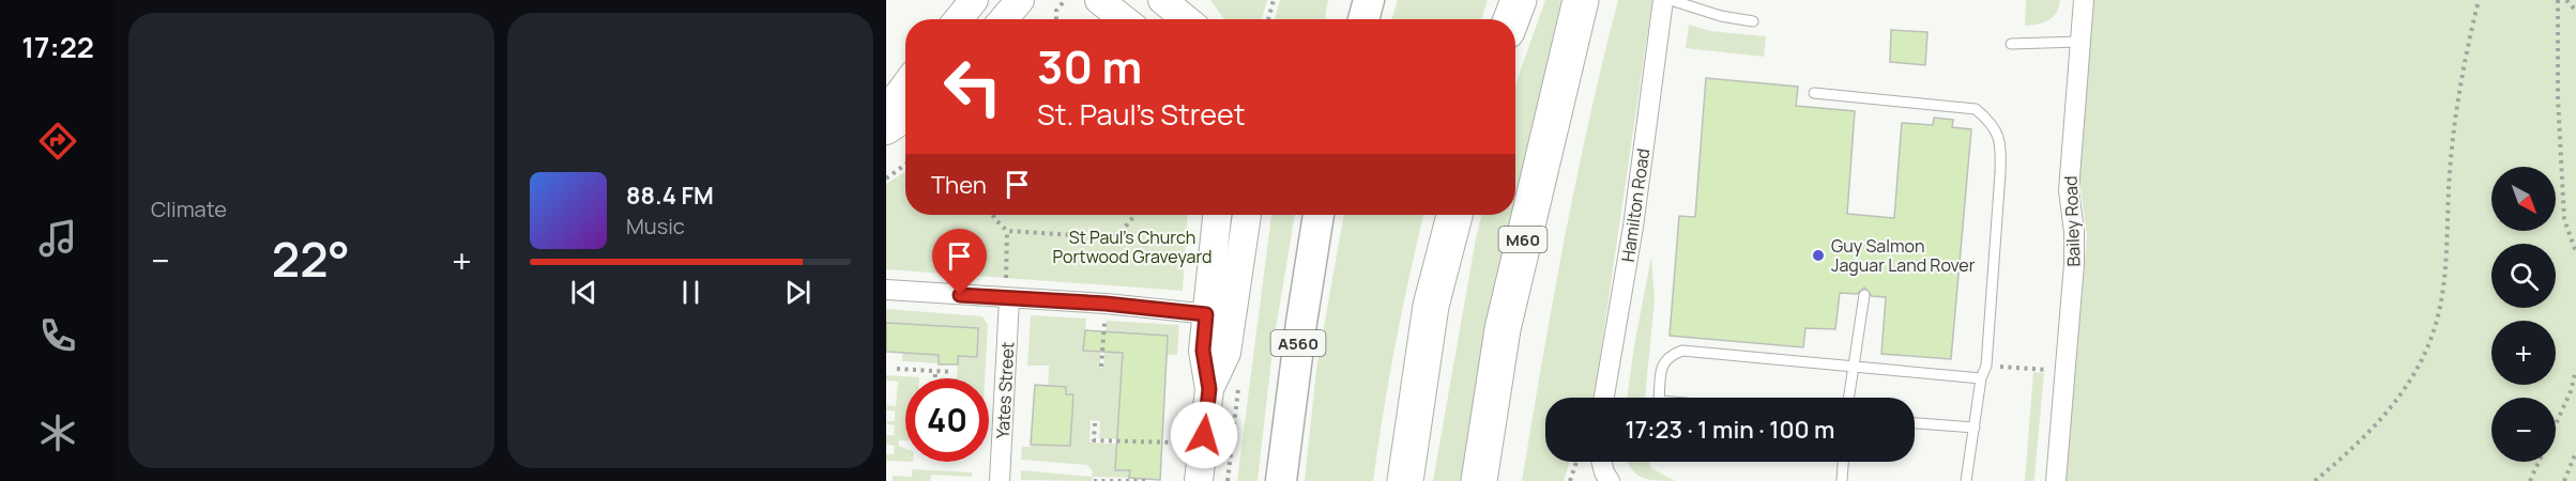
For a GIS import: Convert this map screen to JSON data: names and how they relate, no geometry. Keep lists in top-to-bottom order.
{
  "streets": {
    "highway": ["M60"],
    "main road": ["A560"],
    "street": ["Hamilton Road", "Bailey Road", "Yates Street"]
  },
  "parks": ["St Paul's Church Portwood Graveyard"],
  "places": ["Guy Salmon Jaguar Land Rover"],
  "north": "bottom right",
  "page": {
    "tabs": "17:22",
    "tile": "Climate",
    "turn": ["30 m", "St. Paul's Street"],
    "then": "Then",
    "map_buttons": ["+", "−"],
    "song": ["88.4 FM", "Music"],
    "heat": ["−", "22°", "+"],
    "limit": "40",
    "trip": "17:23 · 1 min · 100 m"
  }
}
